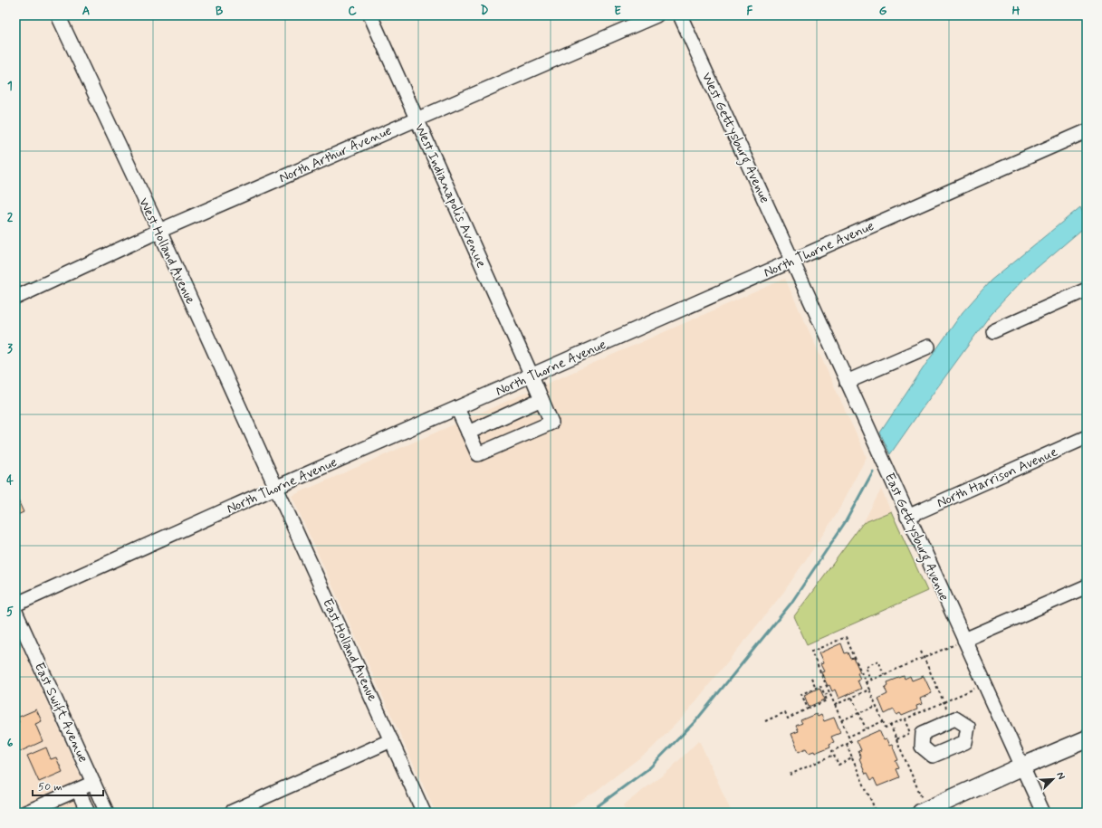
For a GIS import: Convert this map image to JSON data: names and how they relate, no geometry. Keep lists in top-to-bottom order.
{
  "streets": {
    "street": [
      "West Gettysburg Avenue",
      "North Arthur Avenue",
      "West Indianapolis Avenue",
      "North Thorne Avenue",
      "West Holland Avenue",
      "North Harrison Avenue",
      "East Gettysburg Avenue",
      "East Holland Avenue",
      "East Swift Avenue"
    ]
  },
  "crossings": [
    ["West Gettysburg Avenue", "North Thorne Avenue"],
    ["West Gettysburg Avenue", "East Gettysburg Avenue"],
    ["North Arthur Avenue", "West Indianapolis Avenue"],
    ["North Arthur Avenue", "West Holland Avenue"],
    ["West Indianapolis Avenue", "North Thorne Avenue"],
    ["North Thorne Avenue", "West Holland Avenue"],
    ["North Thorne Avenue", "East Gettysburg Avenue"],
    ["North Thorne Avenue", "East Holland Avenue"],
    ["West Holland Avenue", "East Holland Avenue"],
    ["North Harrison Avenue", "East Gettysburg Avenue"]
  ],
  "scale_bar": "50 m",
  "north": "top right",
  "grid": {
    "columns": [
      "A",
      "B",
      "C",
      "D",
      "E",
      "F",
      "G",
      "H"
    ],
    "rows": [
      "1",
      "2",
      "3",
      "4",
      "5",
      "6"
    ]
  }
}
